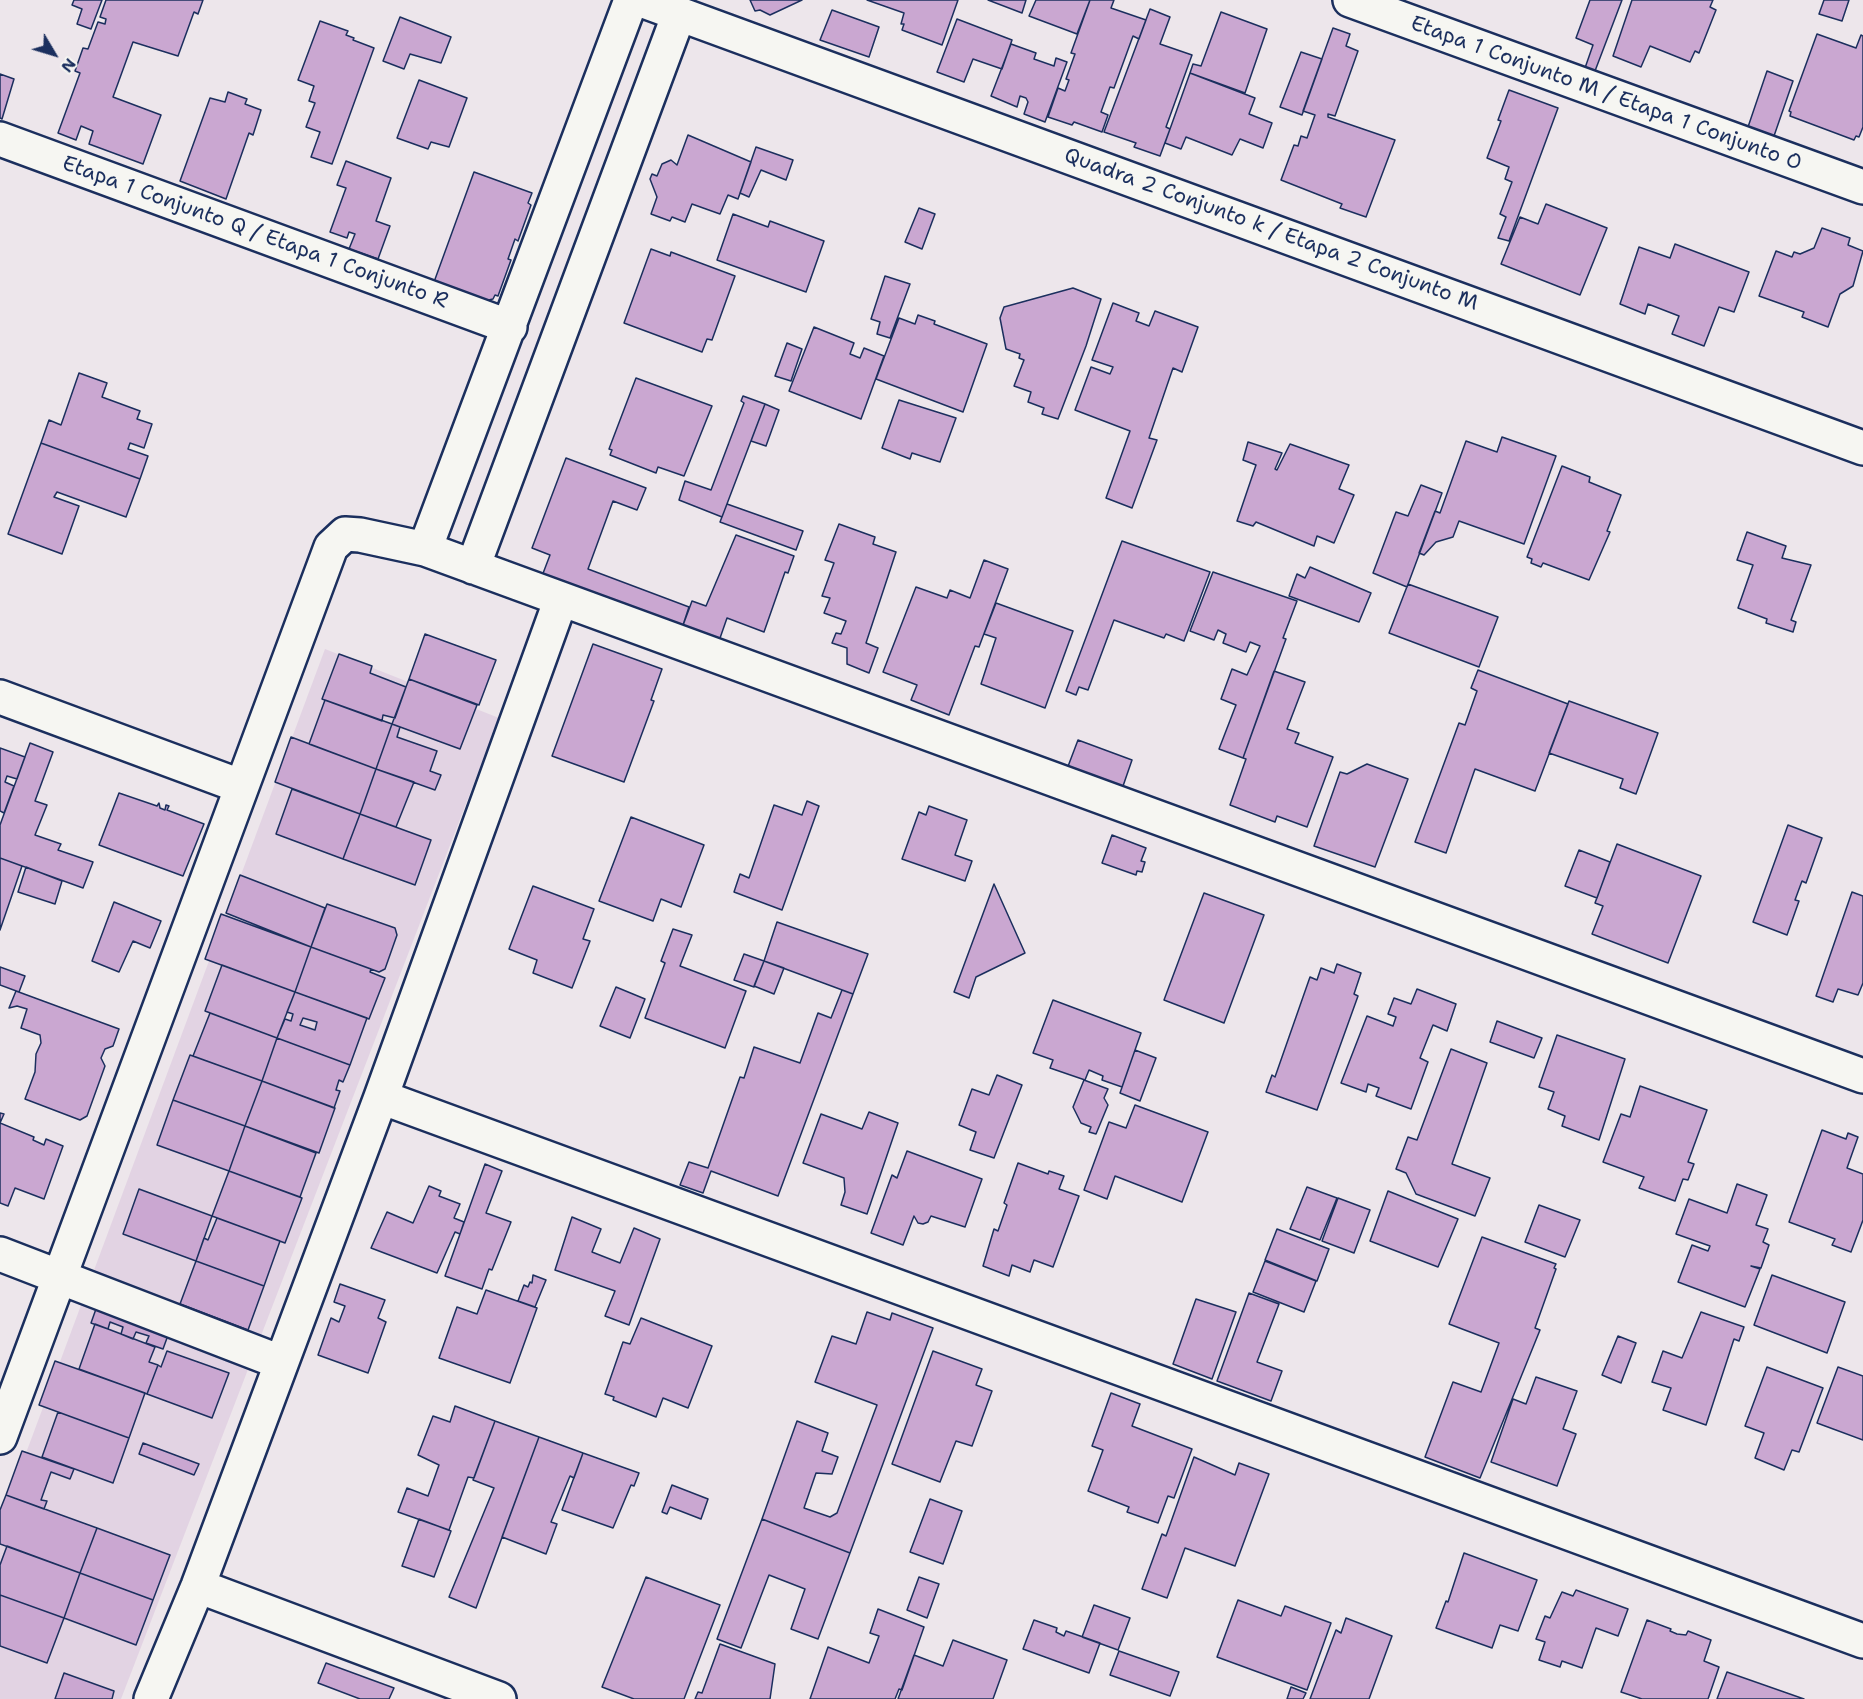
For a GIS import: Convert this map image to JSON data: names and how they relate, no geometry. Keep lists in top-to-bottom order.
{
  "streets": {
    "street": ["Etapa 1 Conjunto M / Etapa 1 Conjunto O", "Quadra 2 Conjunto k / Etapa 2 Conjunto M", "Etapa 1 Conjunto Q / Etapa 1 Conjunto R"]
  },
  "north": "bottom right"
}
